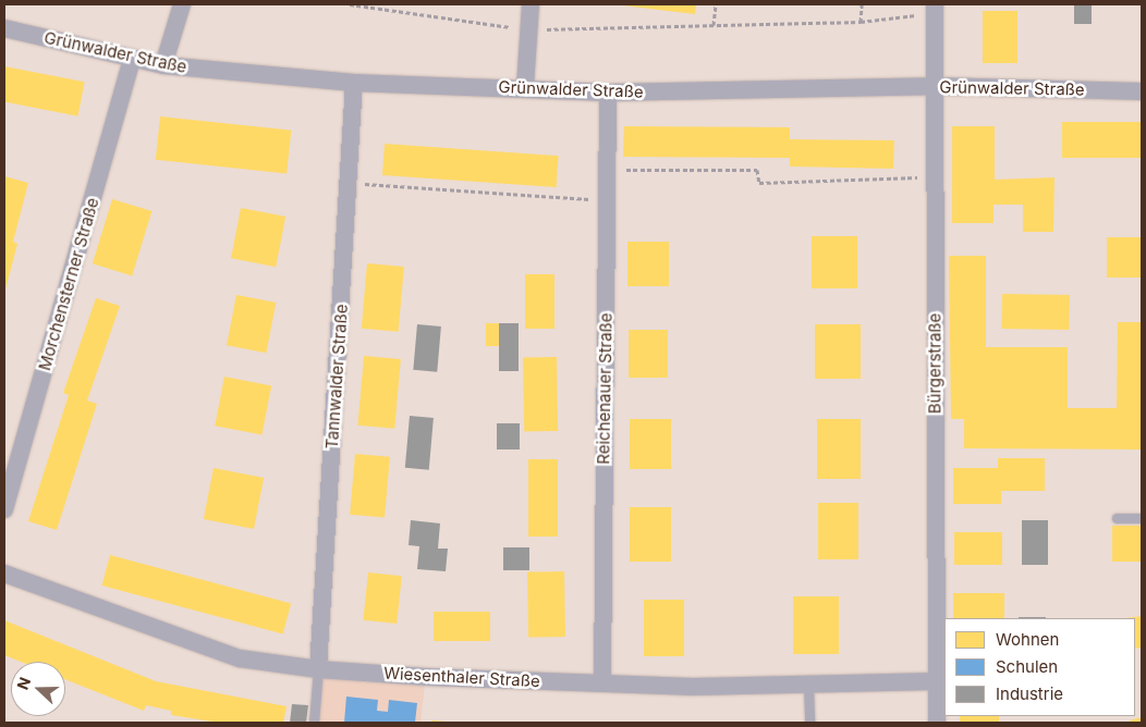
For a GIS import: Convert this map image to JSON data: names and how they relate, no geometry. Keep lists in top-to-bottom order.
{
  "streets": {
    "street": [
      "Grünwalder Straße",
      "Morchensterner Straße",
      "Bürgerstraße",
      "Tannwalder Straße",
      "Reichenauer Straße",
      "Wiesenthaler Straße"
    ]
  },
  "crossings": [
    ["Grünwalder Straße", "Morchensterner Straße"],
    ["Grünwalder Straße", "Bürgerstraße"],
    ["Grünwalder Straße", "Tannwalder Straße"],
    ["Grünwalder Straße", "Reichenauer Straße"],
    ["Bürgerstraße", "Wiesenthaler Straße"],
    ["Tannwalder Straße", "Wiesenthaler Straße"],
    ["Reichenauer Straße", "Wiesenthaler Straße"]
  ],
  "legend": ["Wohnen", "Schulen", "Industrie"],
  "north": "left"
}
